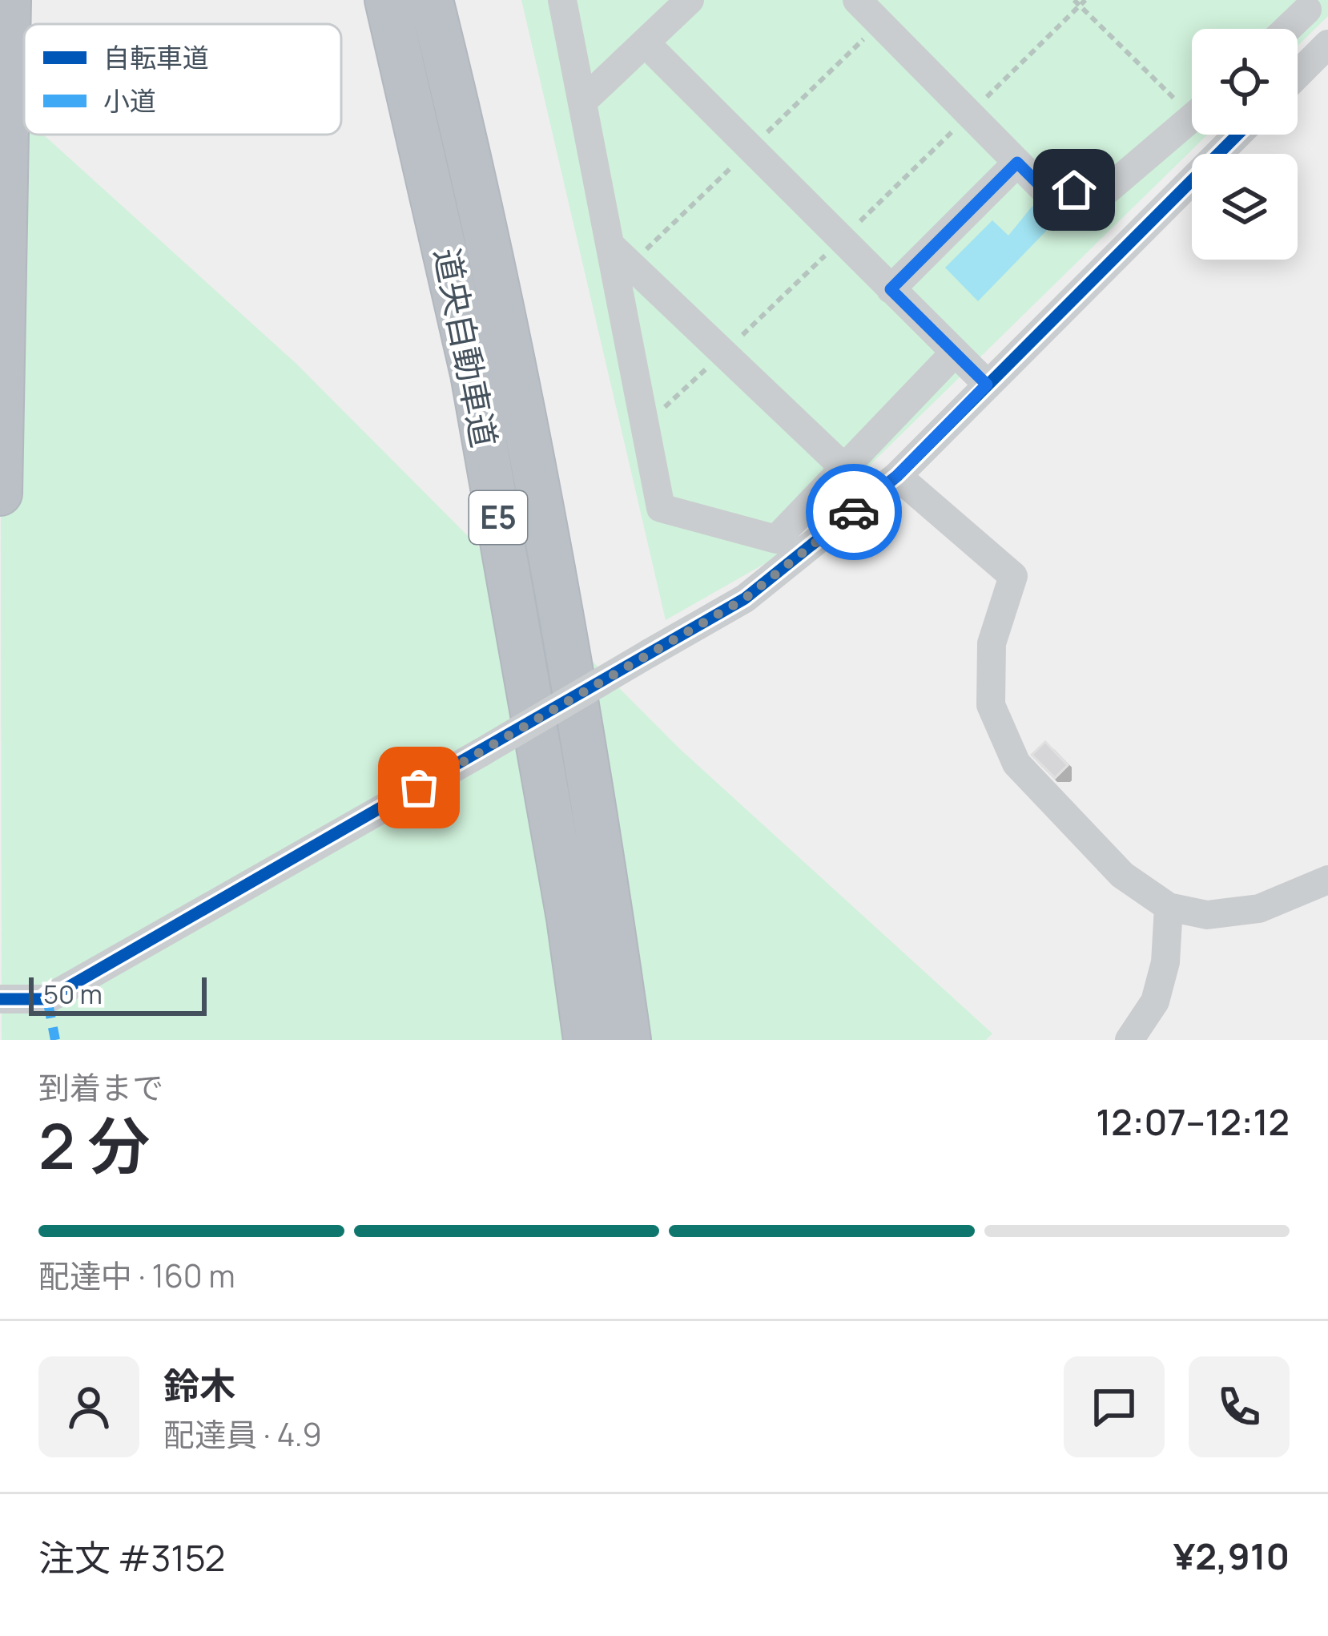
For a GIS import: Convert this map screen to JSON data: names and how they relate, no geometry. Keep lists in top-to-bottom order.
{
  "streets": {
    "highway": ["道央自動車道", "E5"]
  },
  "legend": ["自転車道", "小道"],
  "scale_bar": "50 m",
  "page": {
    "scale": "50 m",
    "heading": ["2 分", "到着まで", "12:07–12:12"],
    "panel": [
      "鈴木",
      "配達員 · 4.9",
      "注文 #3152",
      "¥2,910"
    ],
    "bar": "配達中 · 160 m"
  }
}
